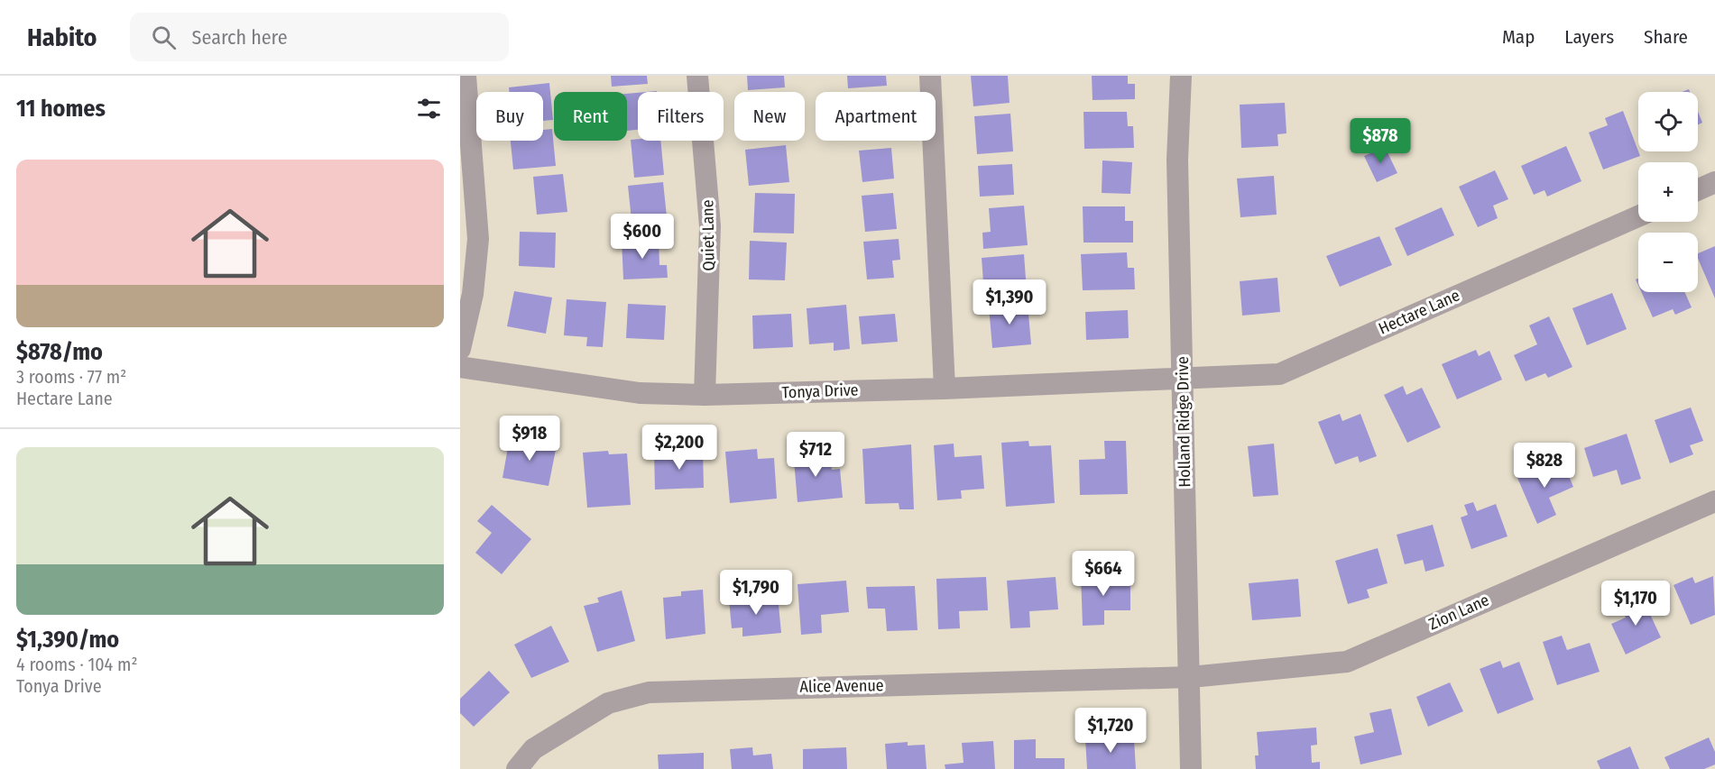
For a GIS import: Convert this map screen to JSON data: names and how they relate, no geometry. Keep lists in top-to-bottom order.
{
  "streets": {
    "street": [
      "Quiet Lane",
      "Hectare Lane",
      "Tonya Drive",
      "Holland Ridge Drive",
      "Zion Lane",
      "Alice Avenue"
    ]
  },
  "crossings": [
    ["Quiet Lane", "Tonya Drive"],
    ["Hectare Lane", "Tonya Drive"],
    ["Hectare Lane", "Holland Ridge Drive"],
    ["Tonya Drive", "Holland Ridge Drive"],
    ["Holland Ridge Drive", "Zion Lane"],
    ["Holland Ridge Drive", "Alice Avenue"],
    ["Zion Lane", "Alice Avenue"]
  ],
  "page": {
    "header": "Habito",
    "search": "Search here",
    "nav": ["Map", "Layers", "Share"],
    "heading": "11 homes",
    "map_buttons": ["+", "−"],
    "chip": [
      "Buy",
      "Rent",
      "Filters",
      "New",
      "Apartment"
    ],
    "price": [
      "$878",
      "$600",
      "$1,390",
      "$918",
      "$2,200",
      "$712",
      "$828",
      "$664",
      "$1,790",
      "$1,170",
      "$1,720"
    ],
    "list": [
      {
        "name": "$878/mo",
        "note": "3 rooms · 77 m² · Hectare Lane"
      },
      {
        "name": "$1,390/mo",
        "note": "4 rooms · 104 m² · Tonya Drive"
      }
    ]
  }
}
